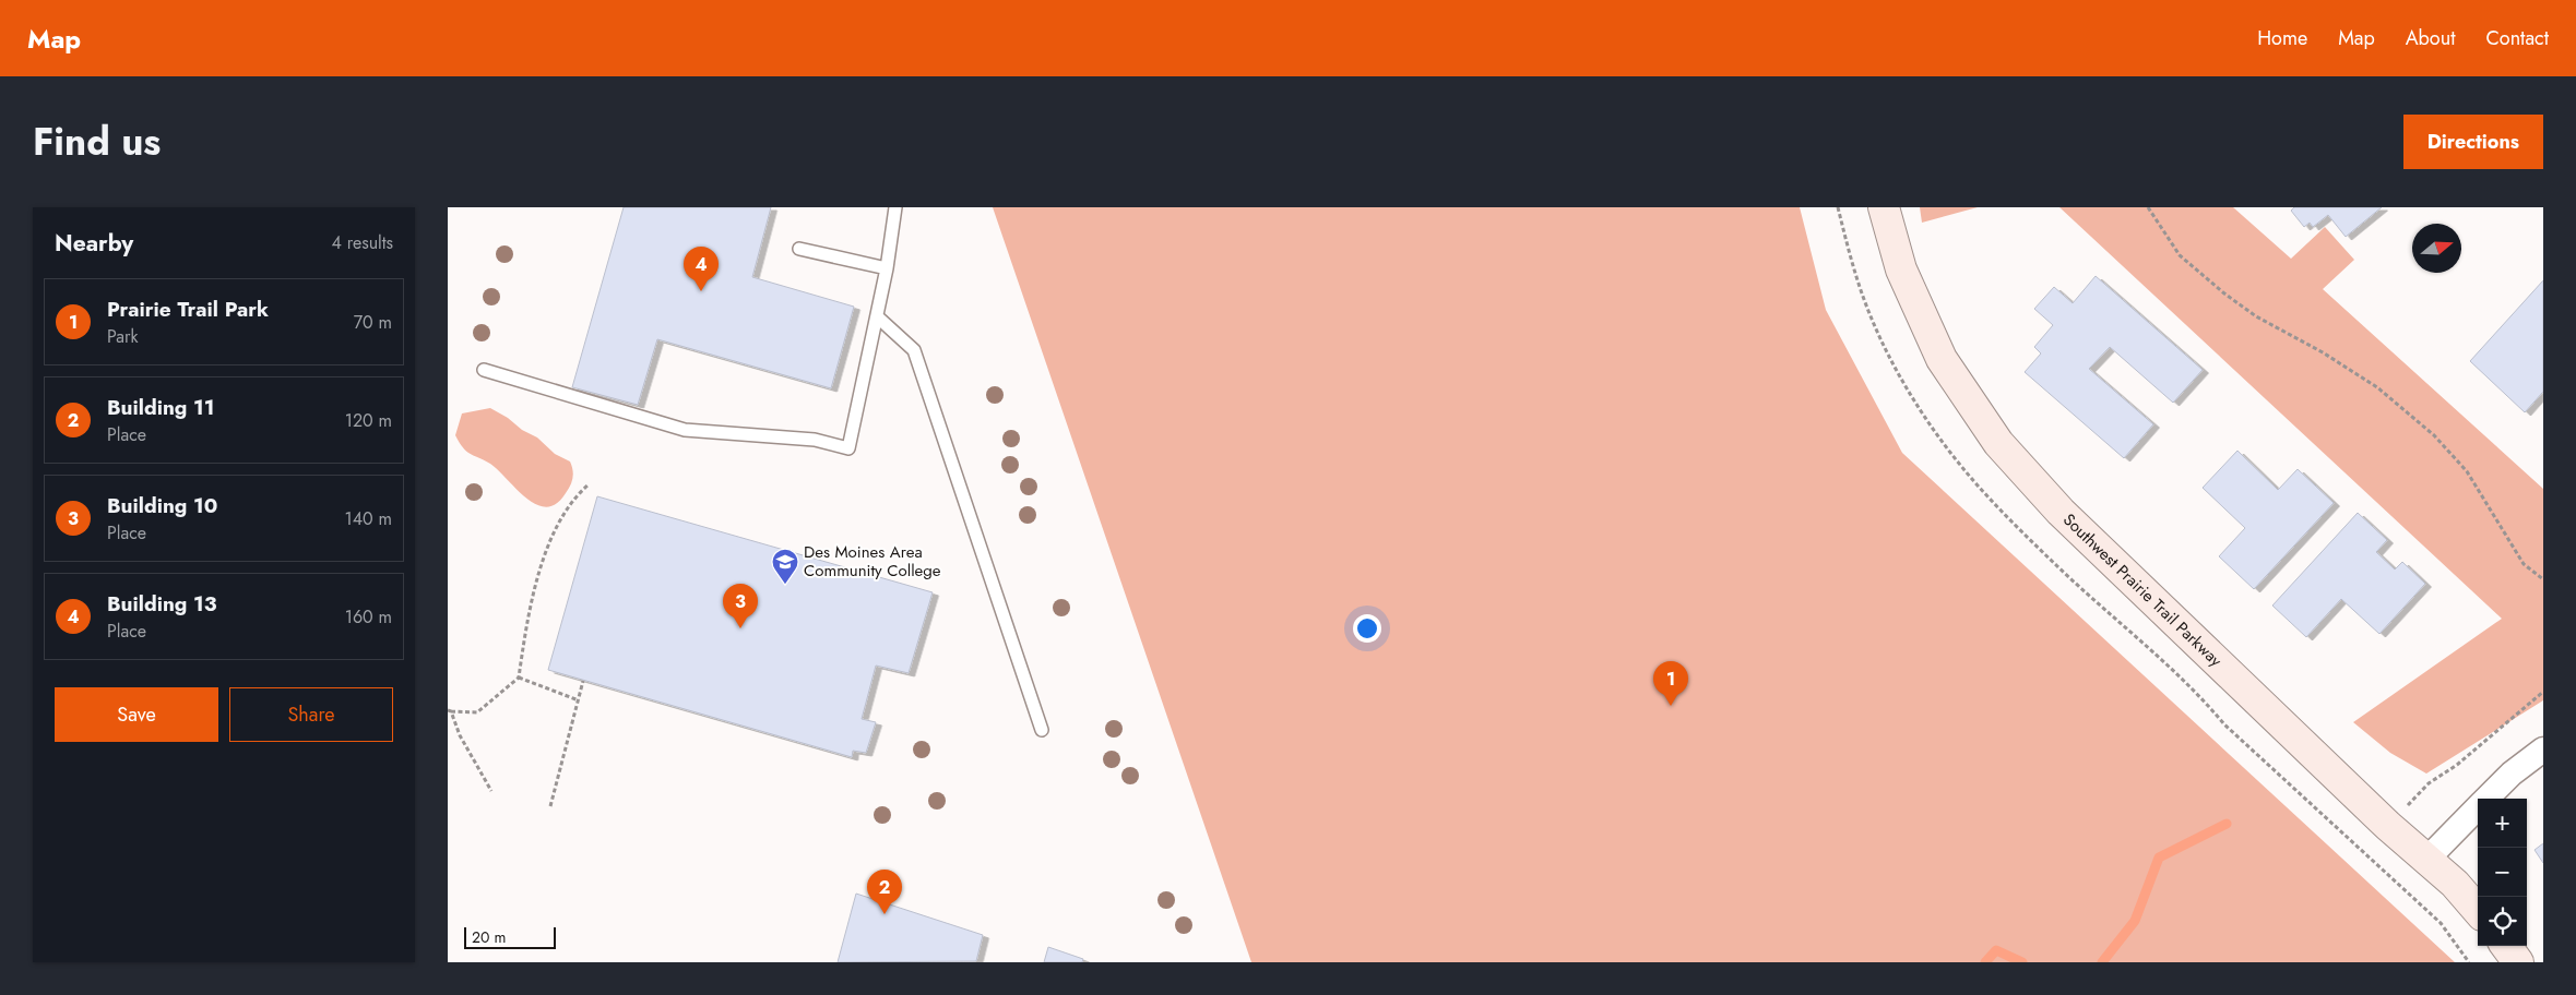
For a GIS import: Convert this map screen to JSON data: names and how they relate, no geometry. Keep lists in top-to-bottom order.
{
  "streets": {
    "street": ["Southwest Prairie Trail Parkway"]
  },
  "places": {
    "school or university": ["Des Moines Area Community College"]
  },
  "scale_bar": "20 m",
  "north": "right",
  "page": {
    "header": "Map",
    "nav": [
      "Home",
      "Map",
      "About",
      "Contact"
    ],
    "title": "Find us",
    "buttons": [
      "Directions",
      ["Save", "Share"]
    ],
    "heading": ["Nearby", "4 results"],
    "pins": [
      "4",
      "3",
      "1",
      "2"
    ],
    "list": [
      {
        "mark": "1",
        "name": "Prairie Trail Park",
        "note": "Park",
        "value": "70 m"
      },
      {
        "mark": "2",
        "name": "Building 11",
        "note": "Place",
        "value": "120 m"
      },
      {
        "mark": "3",
        "name": "Building 10",
        "note": "Place",
        "value": "140 m"
      },
      {
        "mark": "4",
        "name": "Building 13",
        "note": "Place",
        "value": "160 m"
      }
    ],
    "map_buttons": ["+", "−"],
    "scale": "20 m"
  }
}
